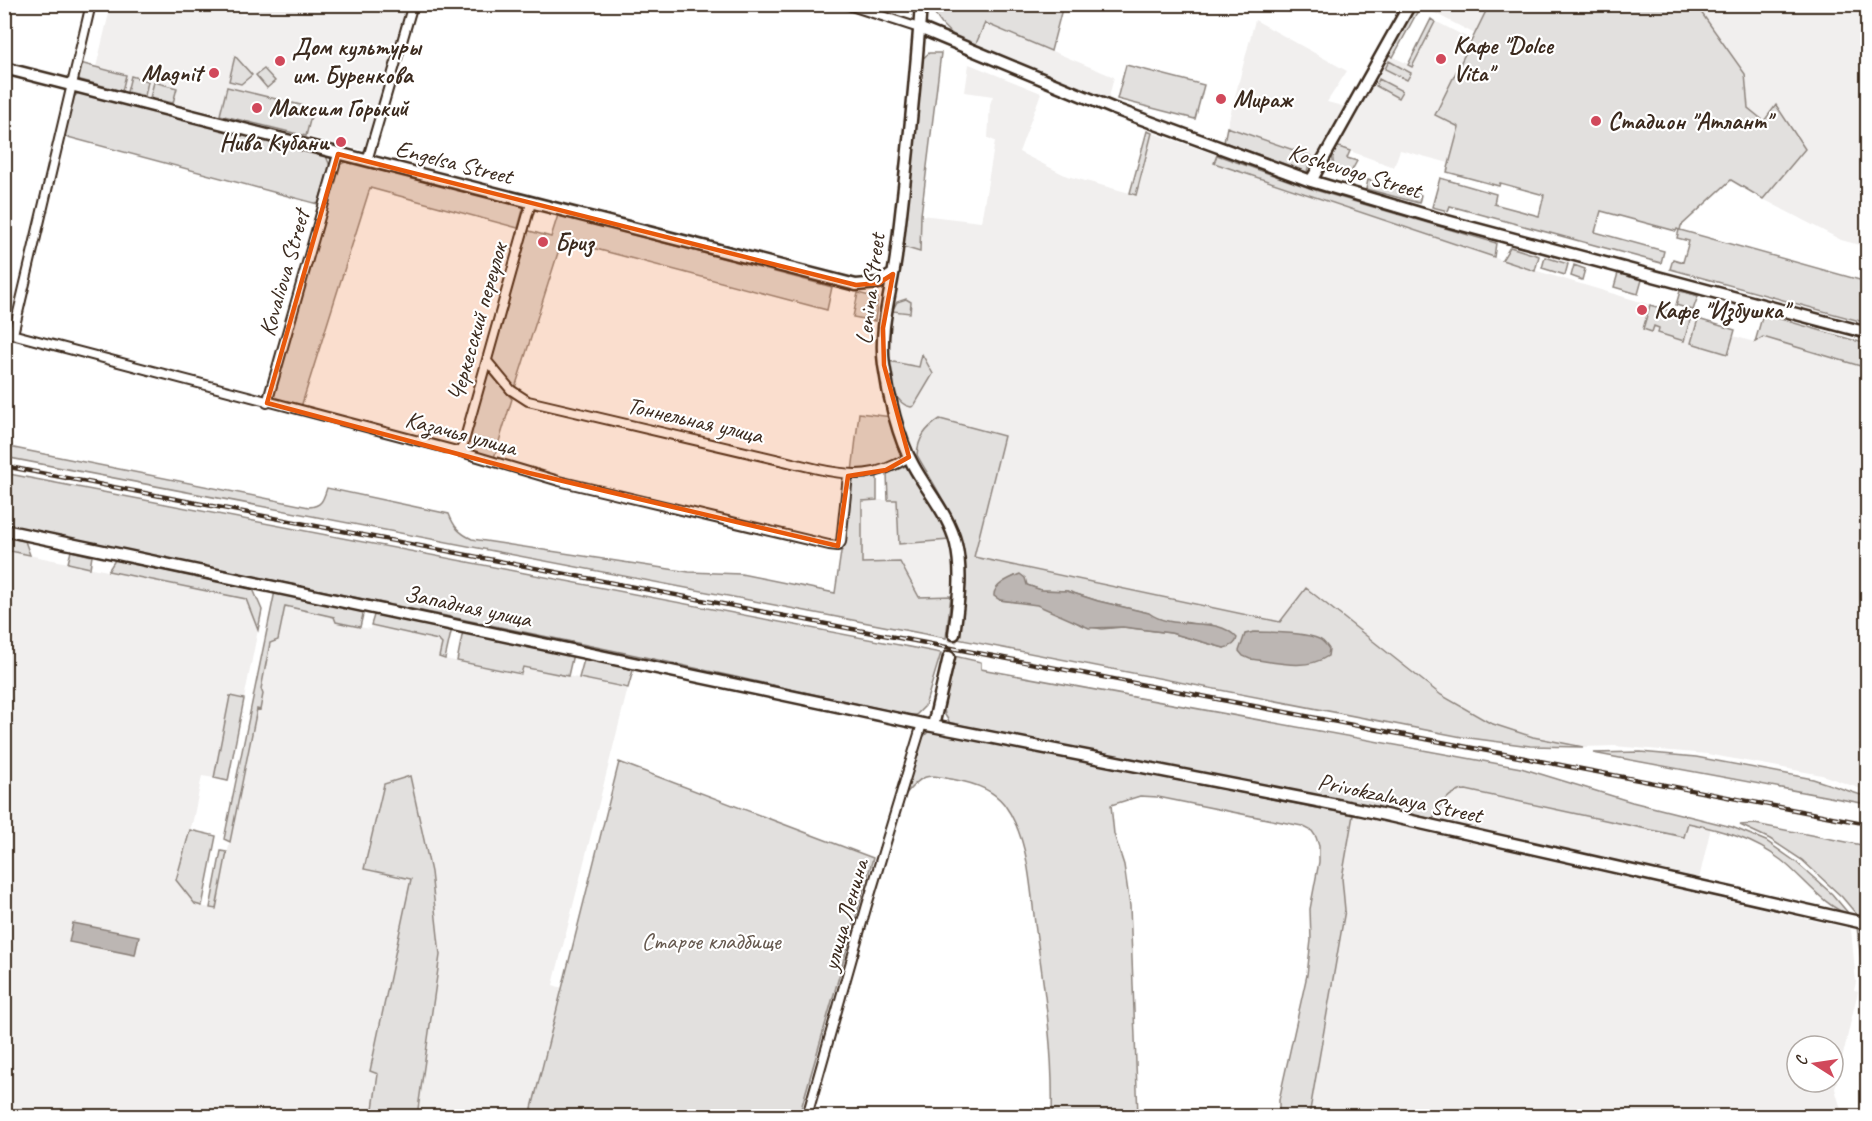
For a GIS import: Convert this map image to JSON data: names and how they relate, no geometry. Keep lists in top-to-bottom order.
{
  "streets": {
    "street": [
      "Engelsa Street",
      "Koshevogo Street",
      "Kovaliova Street",
      "Lenina Street",
      "Черкесский переулок",
      "Тоннельная улица",
      "Казачья улица",
      "Западная улица",
      "Privokzalnaya Street",
      "улица Ленина"
    ]
  },
  "crossings": [
    ["Engelsa Street", "Kovaliova Street"],
    ["Engelsa Street", "Lenina Street"],
    ["Engelsa Street", "Черкесский переулок"],
    ["Koshevogo Street", "Lenina Street"],
    ["Kovaliova Street", "Казачья улица"],
    ["Lenina Street", "Тоннельная улица"],
    ["Черкесский переулок", "Тоннельная улица"],
    ["Черкесский переулок", "Казачья улица"],
    ["Тоннельная улица", "Казачья улица"],
    ["Западная улица", "Privokzalnaya Street"],
    ["Западная улица", "улица Ленина"],
    ["Privokzalnaya Street", "улица Ленина"]
  ],
  "parks": ["Старое кладбище"],
  "places": [
    "Кафе \"Dolce Vita\"",
    "Дом культуры им. Буренкова",
    "Magnit",
    "Мираж",
    "Максим Горький",
    "Стадион \"Атлант\"",
    "Нива Кубани",
    "Бриз",
    "Кафе \"Избушка\""
  ],
  "north": "left"
}
